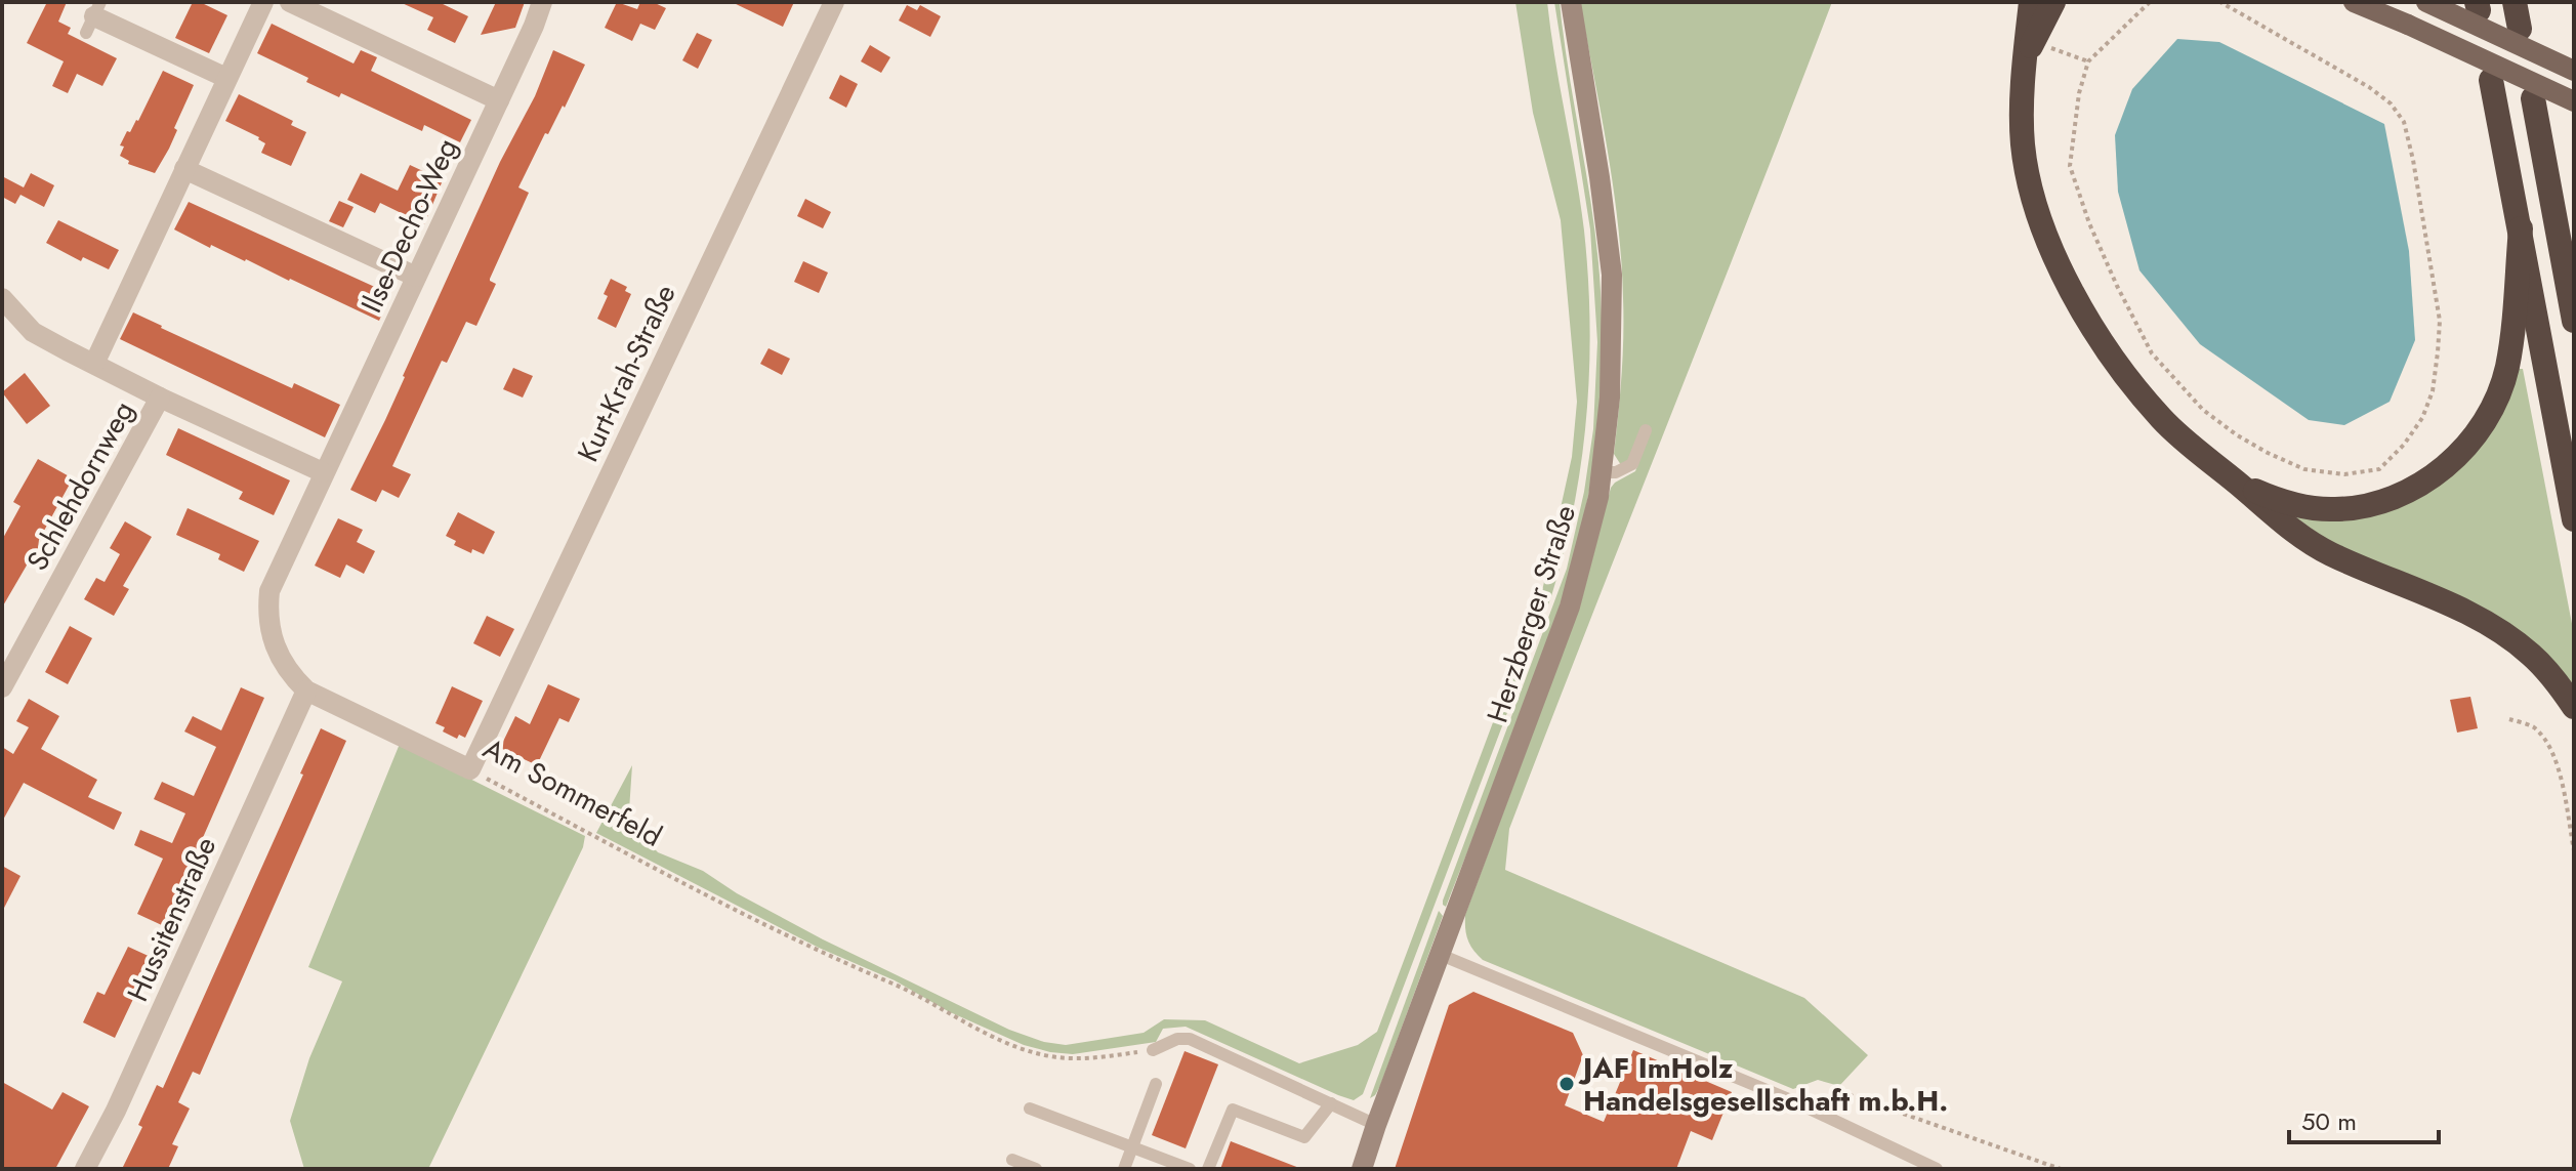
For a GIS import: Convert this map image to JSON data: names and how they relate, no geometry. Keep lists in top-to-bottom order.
{
  "streets": {
    "main road": ["Herzberger Straße"],
    "street": [
      "Ilse-Decho-Weg",
      "Kurt-Krah-Straße",
      "Schlehdornweg",
      "Am Sommerfeld",
      "Hussitenstraße"
    ]
  },
  "crossings": [
    ["Ilse-Decho-Weg", "Am Sommerfeld"],
    ["Kurt-Krah-Straße", "Am Sommerfeld"],
    ["Am Sommerfeld", "Hussitenstraße"]
  ],
  "places": ["JAF ImHolz Handelsgesellschaft m.b.H."],
  "scale_bar": "50 m"
}
